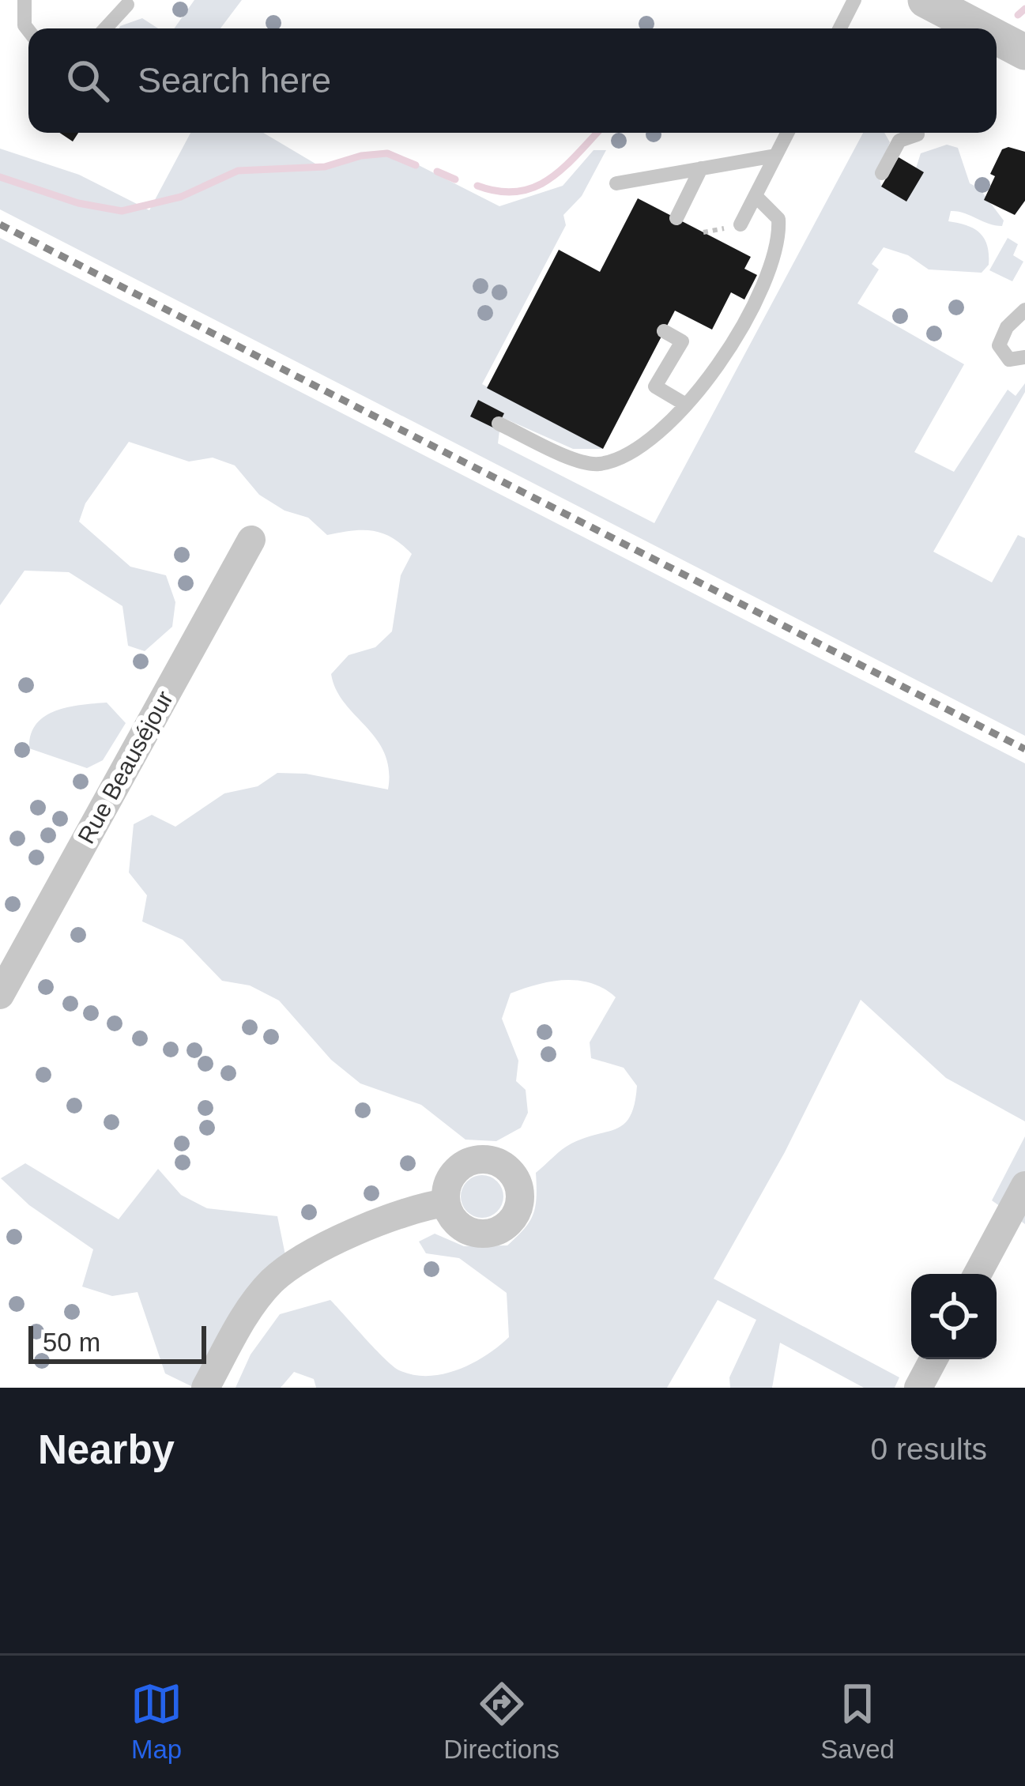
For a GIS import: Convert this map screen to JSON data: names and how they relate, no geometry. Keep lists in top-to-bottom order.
{
  "streets": {
    "street": ["Rue Beauséjour"]
  },
  "scale_bar": "50 m",
  "page": {
    "search": "Search here",
    "scale": "50 m",
    "heading": ["Nearby", "0 results"],
    "nav": ["Map", "Directions", "Saved"]
  }
}
